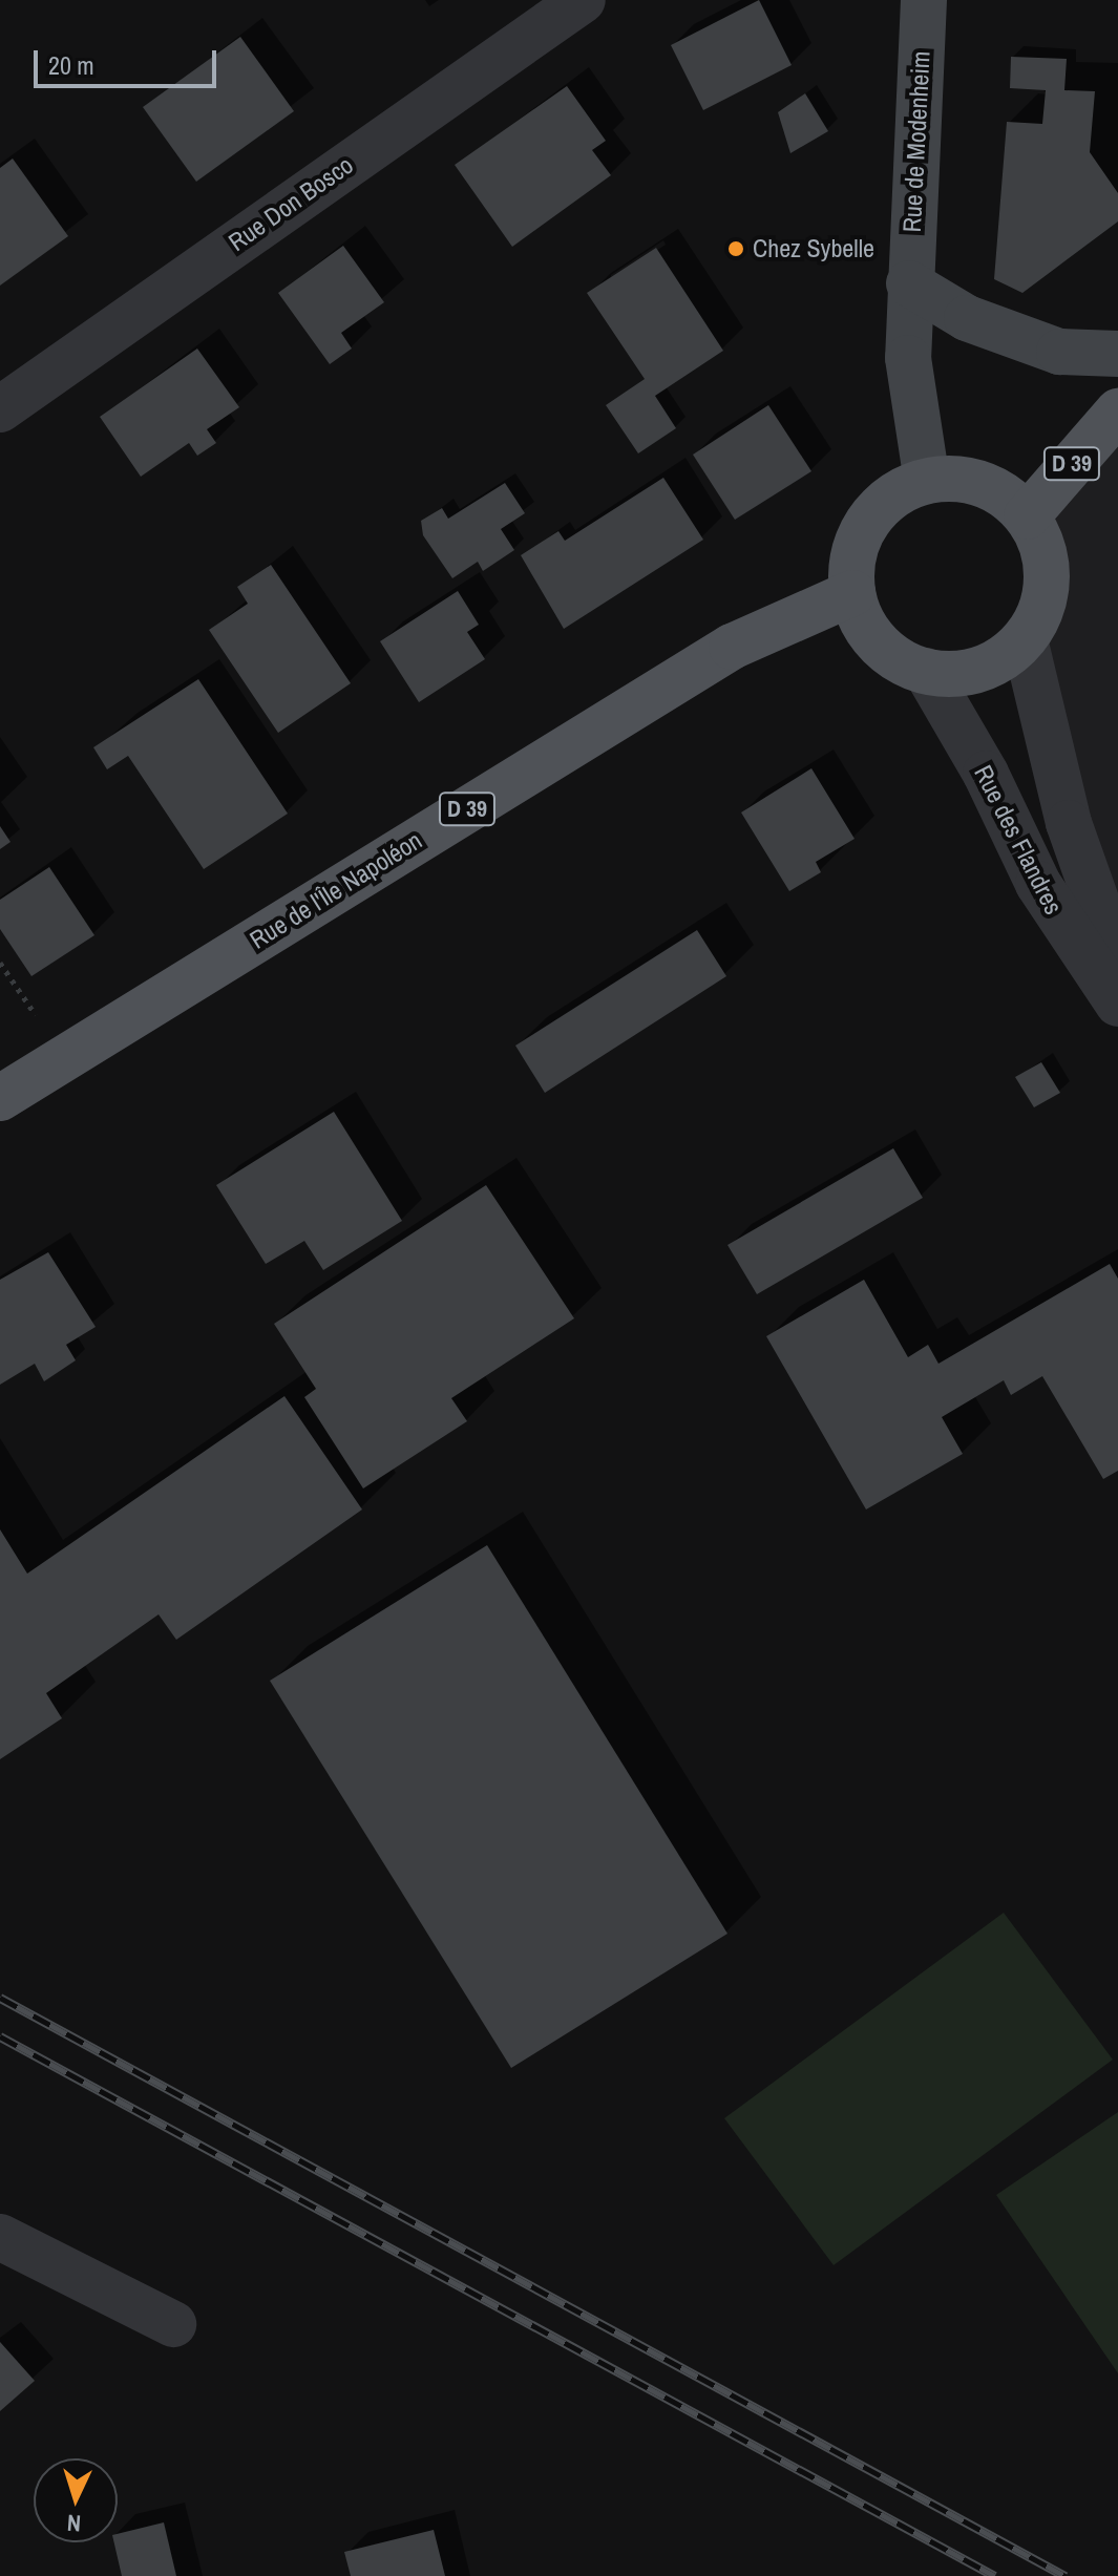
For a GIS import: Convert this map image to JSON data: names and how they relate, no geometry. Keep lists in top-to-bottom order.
{
  "streets": {
    "main road": ["Rue de Modenheim", "D 39", "Rue de l'Île Napoléon"],
    "street": ["Rue Don Bosco", "Rue des Flandres"]
  },
  "crossings": [
    ["Rue de Modenheim", "D 39"],
    ["Rue de Modenheim", "Rue des Flandres"],
    ["Rue de Modenheim", "Rue de l'Île Napoléon"],
    ["D 39", "Rue des Flandres"],
    ["D 39", "Rue de l'Île Napoléon"],
    ["Rue des Flandres", "Rue de l'Île Napoléon"]
  ],
  "places": ["Chez Sybelle"],
  "scale_bar": "20 m",
  "north": "bottom"
}
